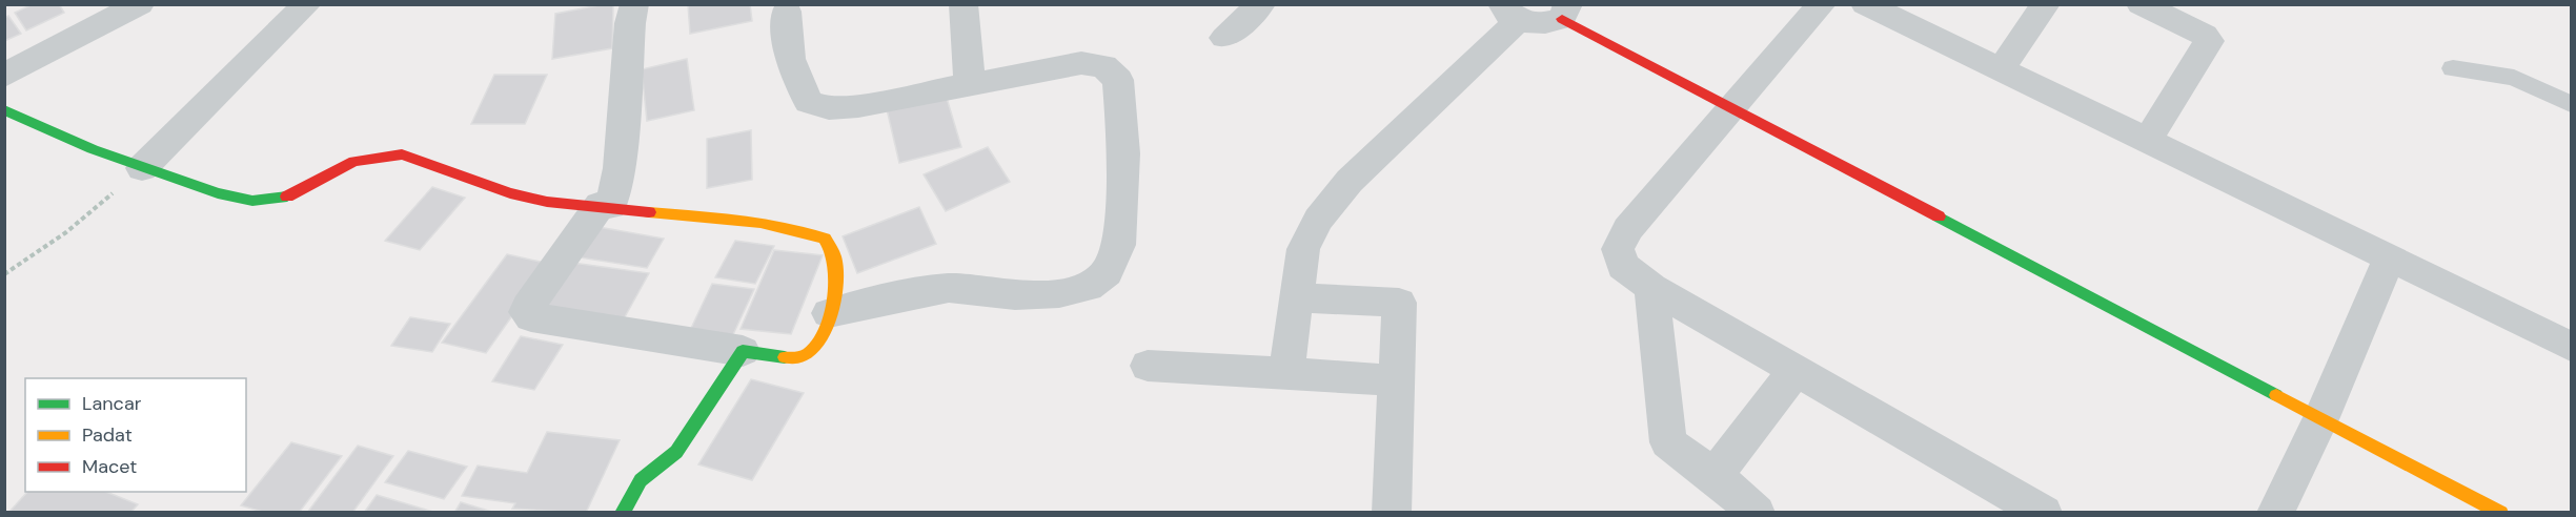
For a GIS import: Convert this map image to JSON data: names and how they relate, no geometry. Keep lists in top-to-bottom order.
{
  "legend": ["Lancar", "Padat", "Macet"]
}
